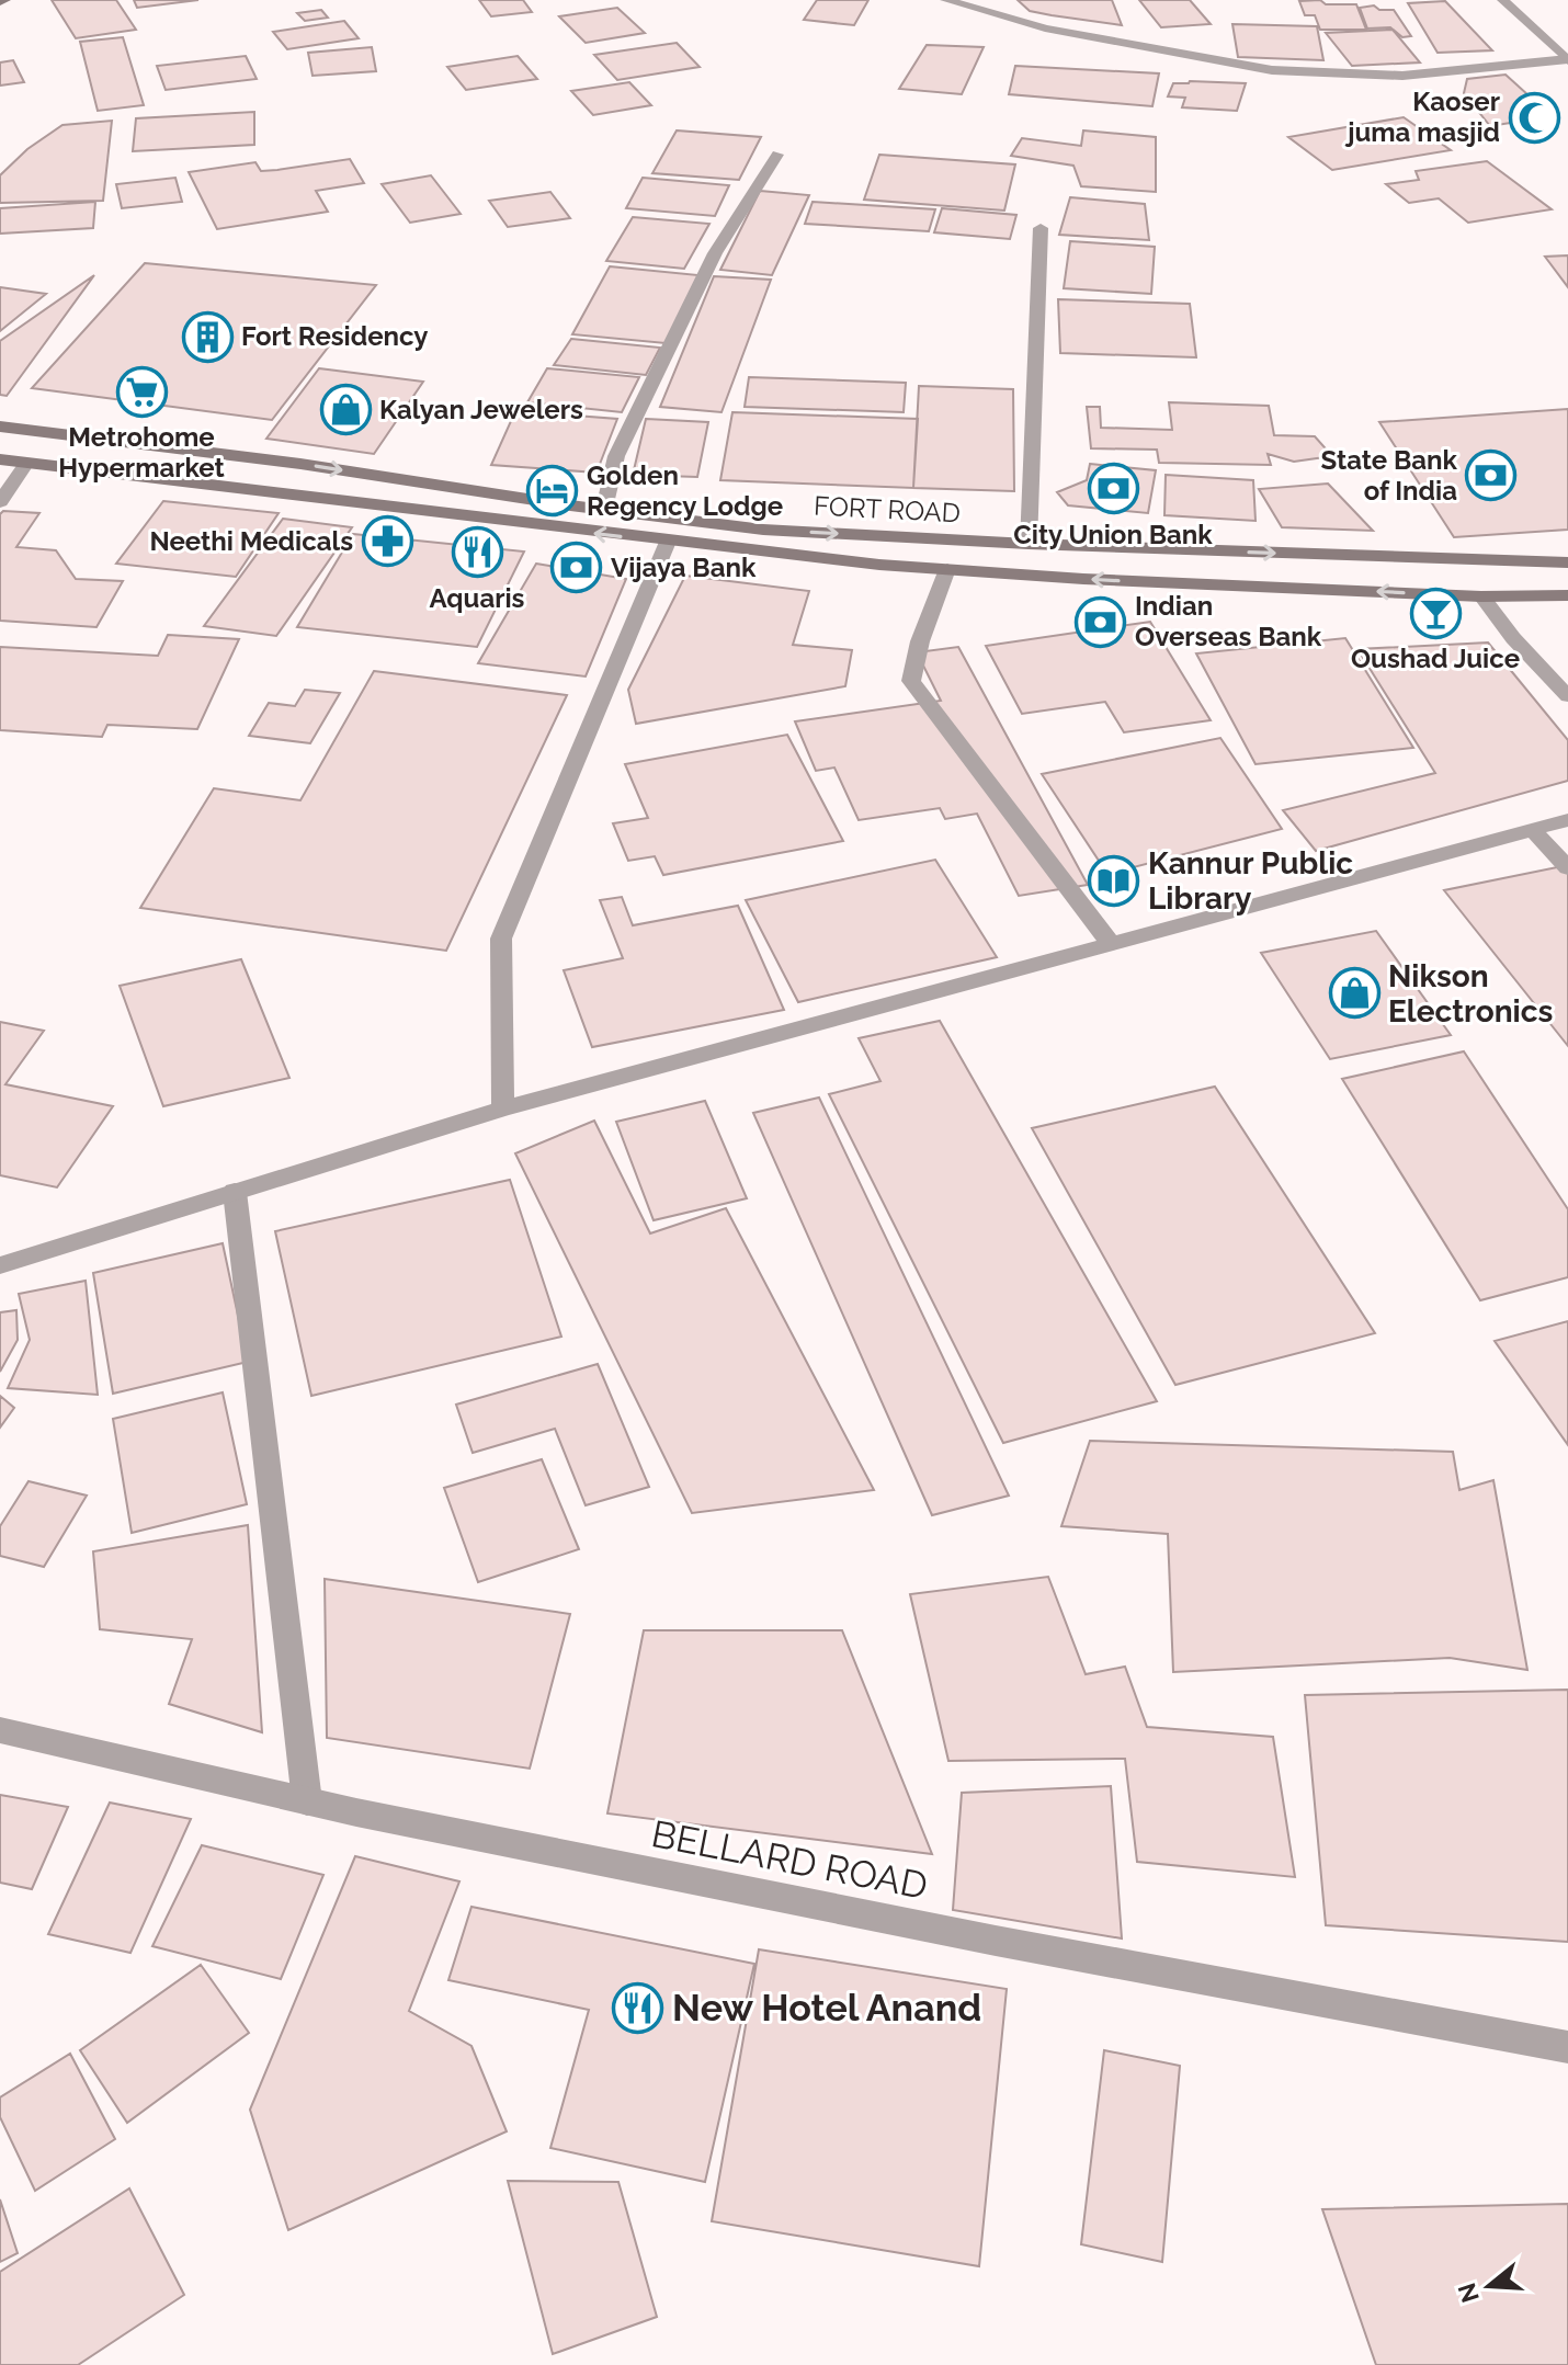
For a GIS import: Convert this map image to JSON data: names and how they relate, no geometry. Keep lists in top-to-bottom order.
{
  "streets": {
    "main road": ["FORT ROAD"],
    "street": ["BELLARD ROAD"]
  },
  "places": {
    "mosque": ["Kaoser juma masjid"],
    "building": ["Fort Residency"],
    "supermarket": ["Metrohome Hypermarket"],
    "shop": ["Kalyan Jewelers", "Nikson Electronics"],
    "bank": [
      "State Bank of India",
      "City Union Bank",
      "Vijaya Bank",
      "Indian Overseas Bank"
    ],
    "hotel": ["Golden Regency Lodge"],
    "pharmacy": ["Neethi Medicals"],
    "restaurant": ["Aquaris", "New Hotel Anand"],
    "bar": ["Oushad Juice"],
    "library": ["Kannur Public Library"]
  },
  "north": "left"
}
